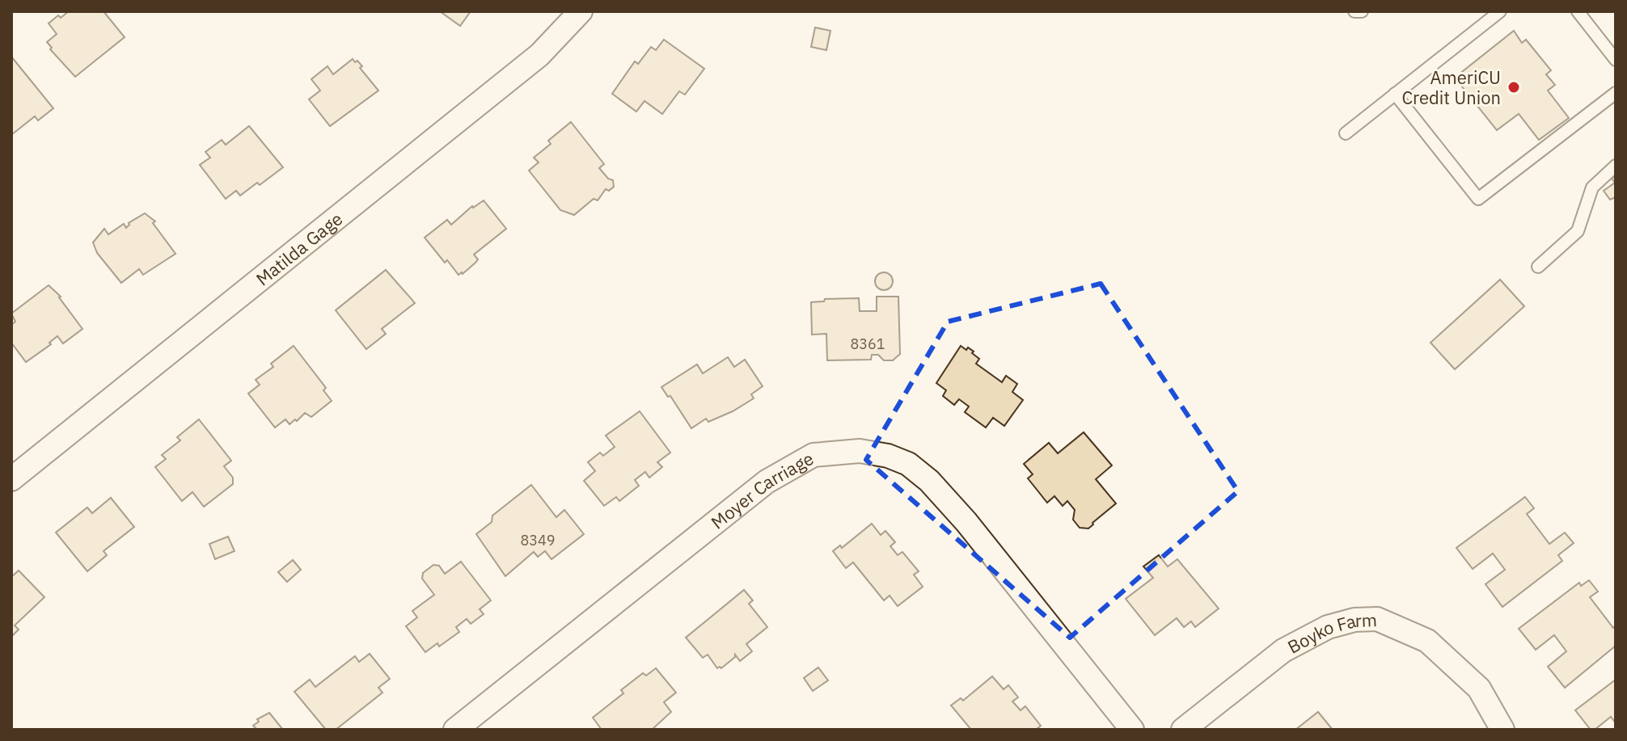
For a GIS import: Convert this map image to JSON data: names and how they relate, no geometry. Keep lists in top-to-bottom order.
{
  "streets": {
    "street": ["Matilda Gage", "Moyer Carriage", "Boyko Farm"]
  },
  "places": ["AmeriCU Credit Union"],
  "house_numbers": ["8361", "8349"]
}
